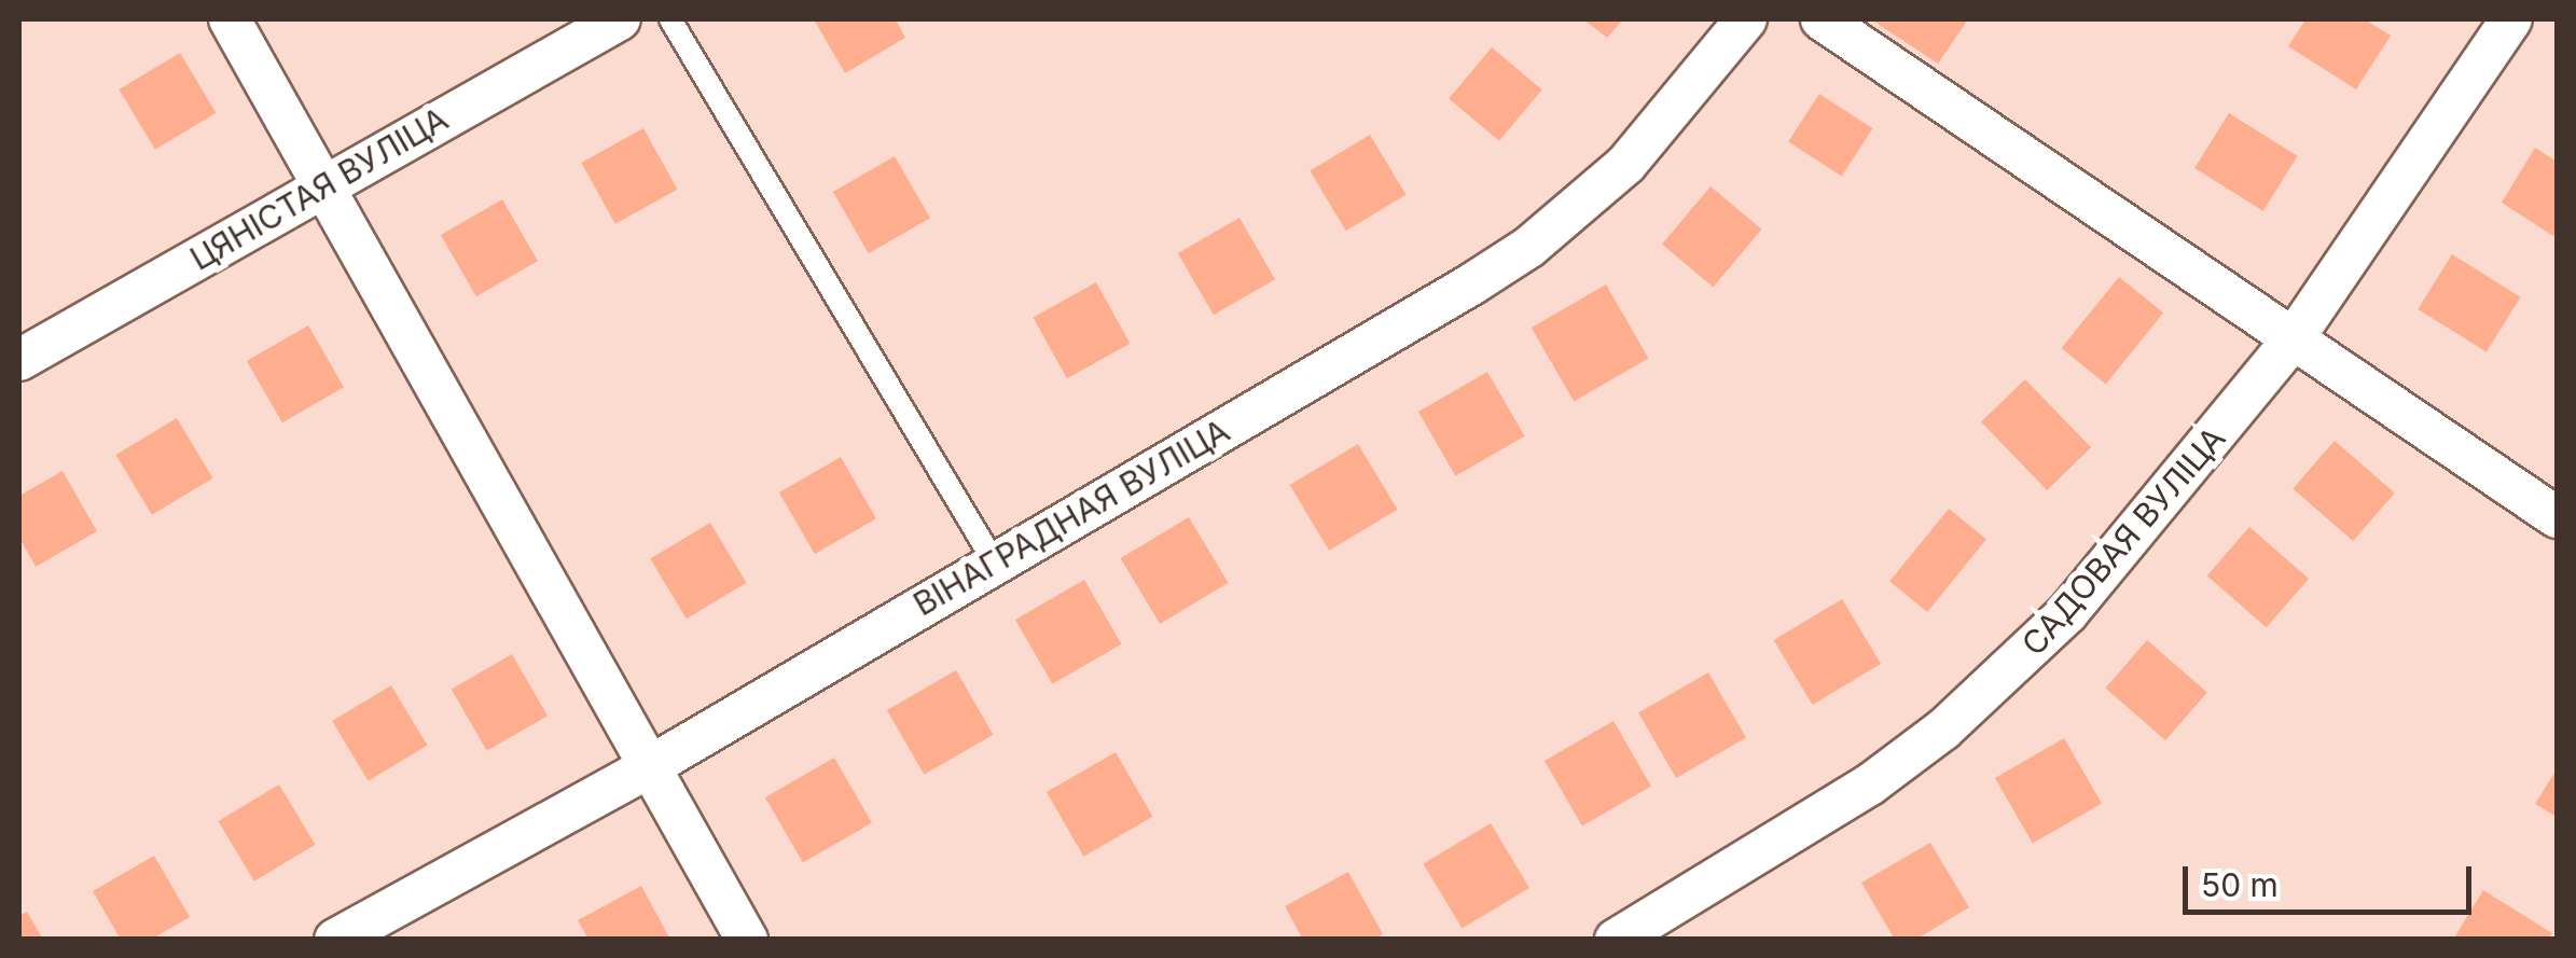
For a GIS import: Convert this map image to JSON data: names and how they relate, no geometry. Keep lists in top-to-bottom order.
{
  "streets": {
    "street": ["ЦЯНІСТАЯ ВУЛІЦА", "ВІНАГРАДНАЯ ВУЛІЦА", "САДОВАЯ ВУЛІЦА"]
  },
  "scale_bar": "50 m"
}
